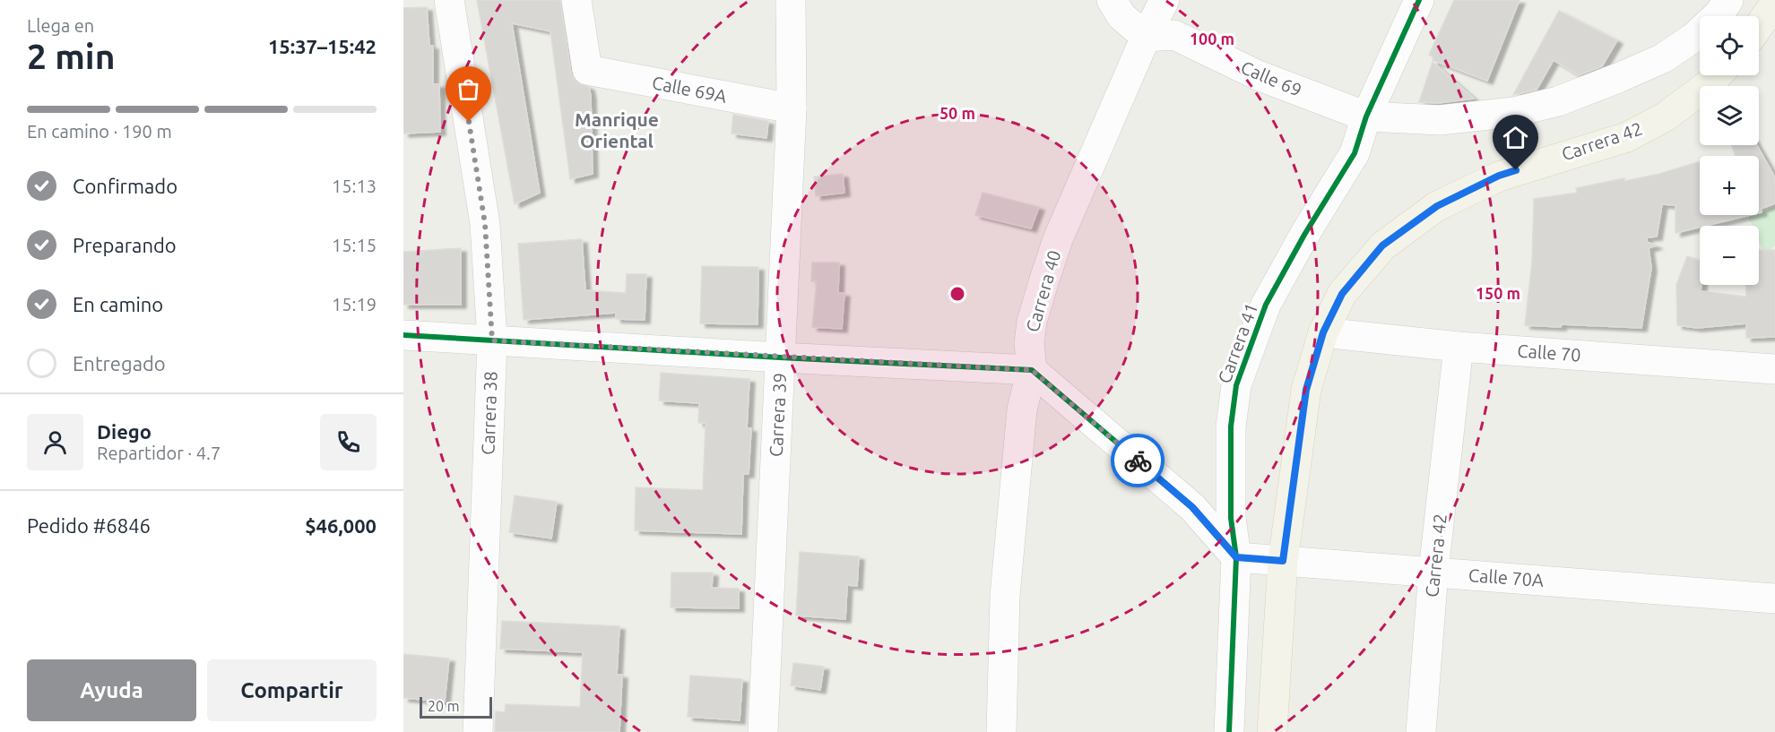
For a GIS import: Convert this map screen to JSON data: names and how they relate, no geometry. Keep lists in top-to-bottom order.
{
  "streets": {
    "main road": ["Carrera 42"],
    "street": [
      "Calle 69",
      "Calle 69A",
      "Carrera 40",
      "Carrera 41",
      "Calle 70",
      "Carrera 38",
      "Carrera 39",
      "Calle 70A"
    ]
  },
  "crossings": [
    ["Calle 69", "Carrera 40"],
    ["Calle 69", "Carrera 41"],
    ["Calle 69A", "Carrera 39"],
    ["Carrera 42", "Calle 70"],
    ["Carrera 42", "Calle 70A"],
    ["Carrera 41", "Calle 70A"]
  ],
  "districts": ["Manrique Oriental"],
  "scale_bar": "20 m",
  "page": {
    "heading": ["2 min", "Llega en", "15:37–15:42"],
    "panel": [
      "Diego",
      "Repartidor · 4.7",
      "Pedido #6846",
      "$46,000"
    ],
    "map_buttons": ["+", "−"],
    "bar": "En camino · 190 m",
    "list": [
      ["Confirmado", "15:13"],
      ["Preparando", "15:15"],
      ["En camino", "15:19"],
      "Entregado"
    ],
    "buttons": ["Ayuda", "Compartir"],
    "scale": "20 m"
  },
  "rings": ["100 m", "50 m", "150 m"]
}
